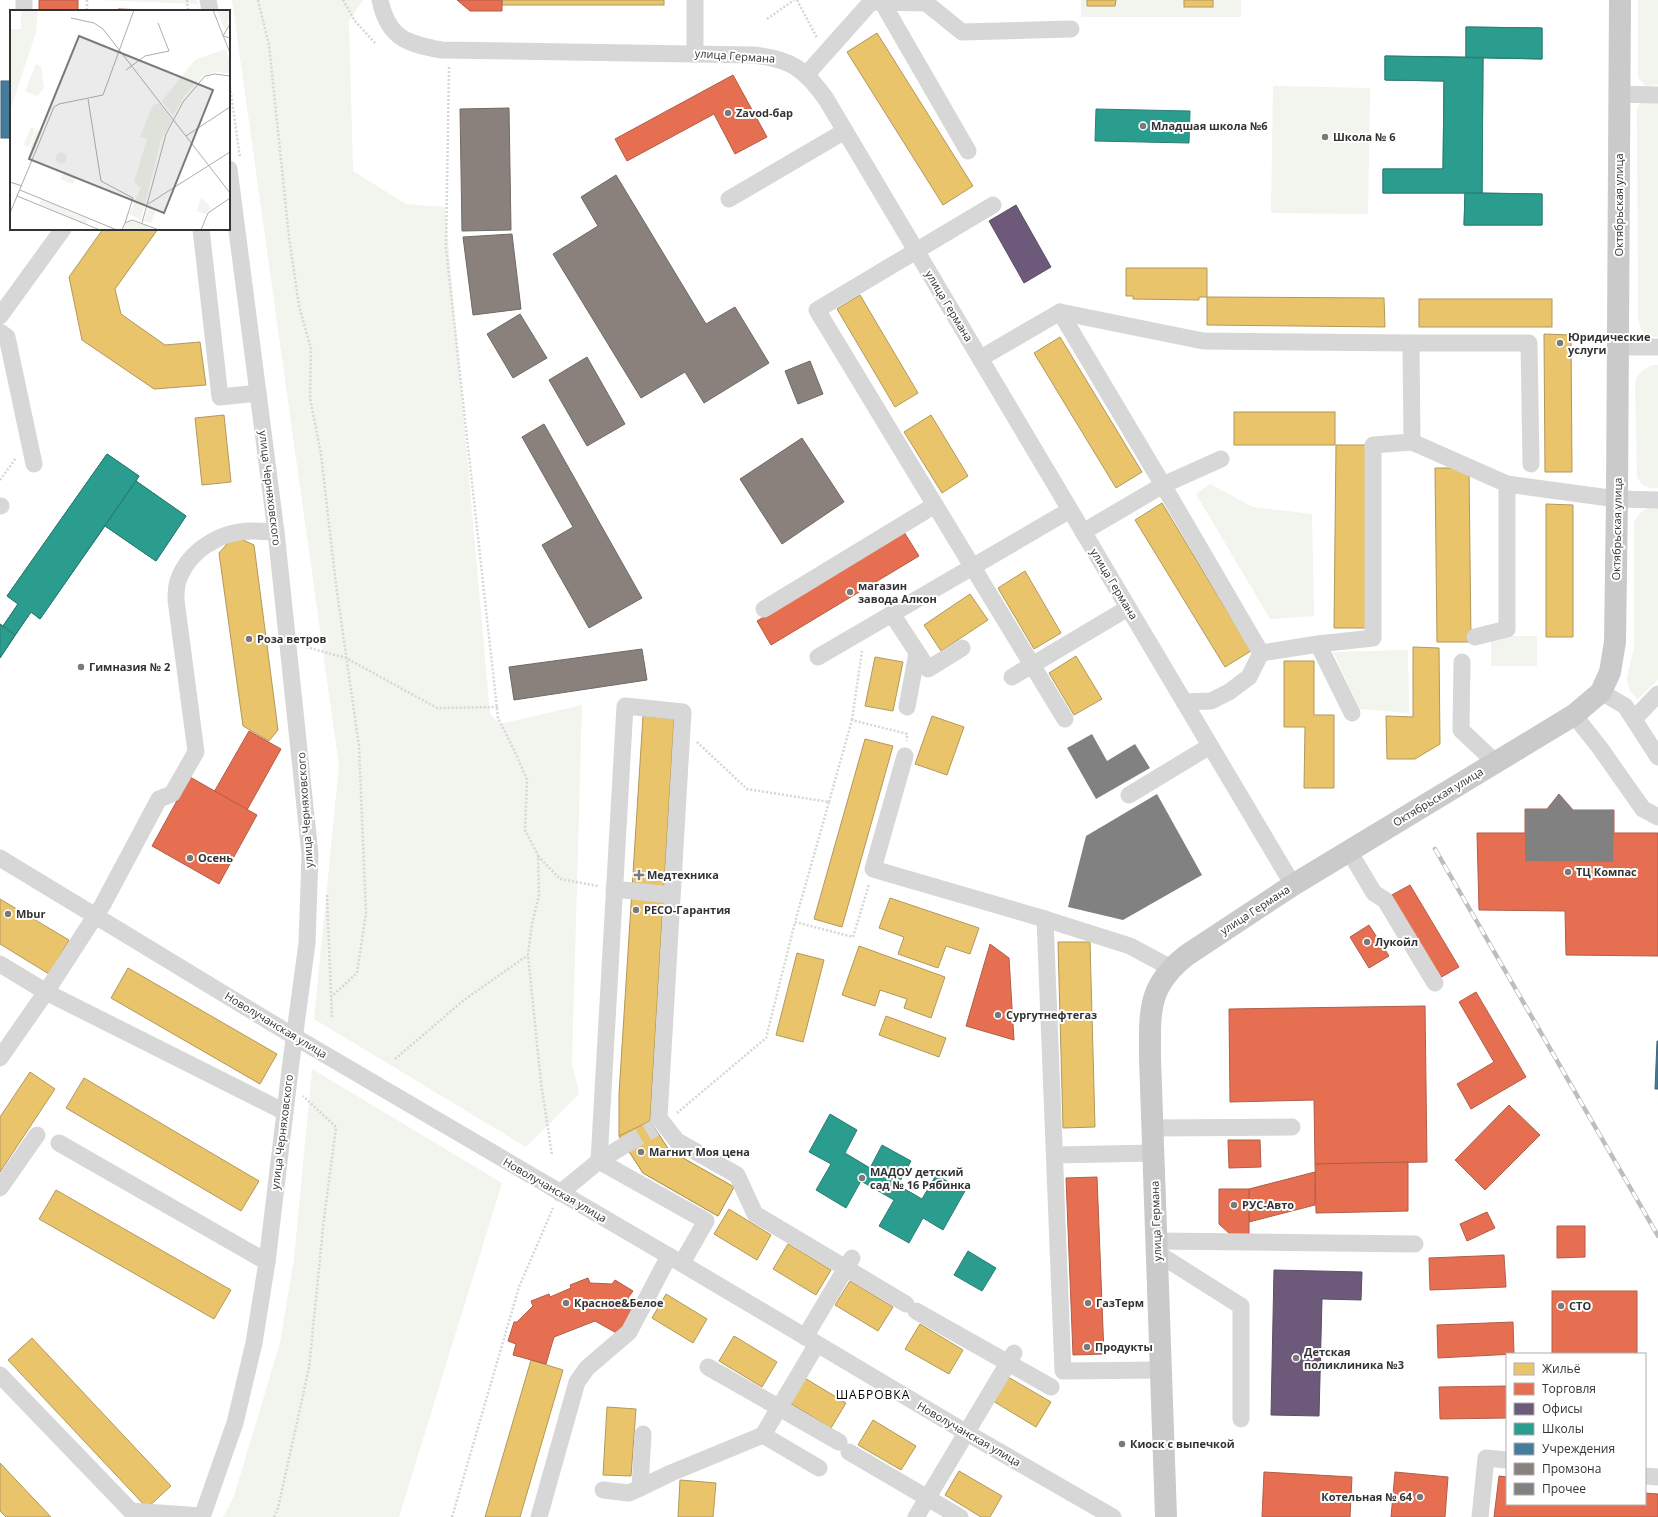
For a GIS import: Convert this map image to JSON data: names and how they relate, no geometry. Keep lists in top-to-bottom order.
{
  "streets": {
    "main road": ["улица Германа", "Октябрьская улица"],
    "street": ["улица Черняховского", "Новолучанская улица"]
  },
  "crossings": [
    ["улица Германа", "Октябрьская улица"],
    ["улица Черняховского", "Новолучанская улица"]
  ],
  "districts": ["ШАБРОВКА"],
  "places": {
    "other": [
      "Zavod-бар",
      "Младшая школа №6",
      "Школа № 6",
      "Юридические услуги",
      "магазин завода Алкон",
      "Роза ветров",
      "Гимназия № 2",
      "Осень",
      "ТЦ Компас",
      "РЕСО-Гарантия",
      "Mbur",
      "Лукойл",
      "Сургутнефтегаз",
      "Магнит Моя цена",
      "МАДОУ детский сад № 16 Рябинка",
      "РУС-Авто",
      "Красное&Белое",
      "ГазТерм",
      "СТО",
      "Продукты",
      "Детская поликлиника №3",
      "Киоск с выпечкой",
      "Котельная № 64"
    ],
    "health": ["Медтехника"]
  },
  "legend": [
    "Жильё",
    "Торговля",
    "Офисы",
    "Школы",
    "Учреждения",
    "Промзона",
    "Прочее"
  ]
}
